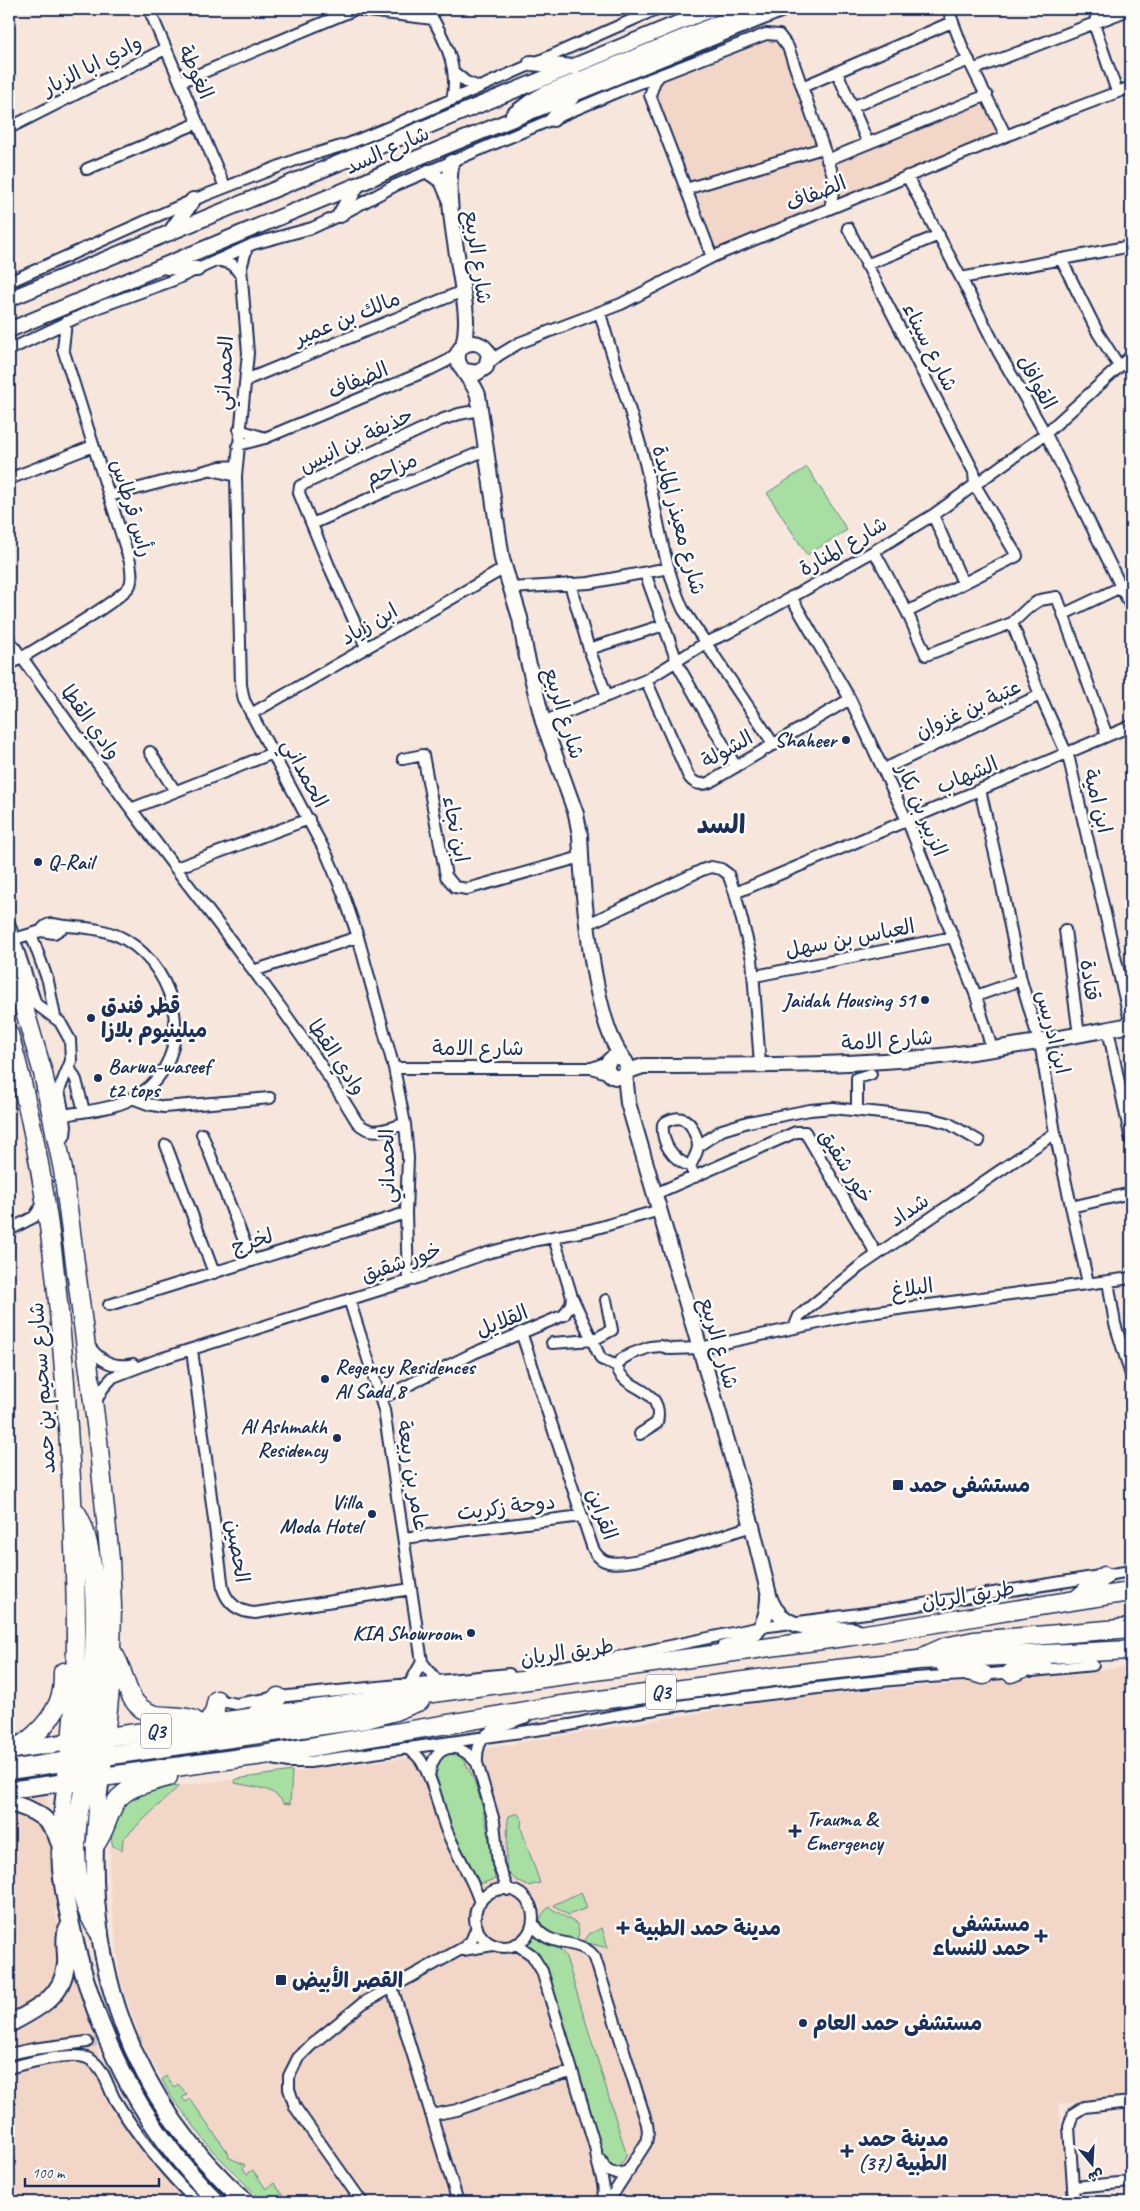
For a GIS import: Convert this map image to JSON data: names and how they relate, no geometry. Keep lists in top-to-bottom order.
{
  "streets": {
    "highway": ["شارع سحيم بن حمد", "طريق الريان", "Q3"],
    "street": [
      "وادي ابا الزبار",
      "الغوطة",
      "شارع السد",
      "الضفاف",
      "شارع الربيع",
      "مالك بن عمير",
      "شارع سيناء",
      "الحمداني",
      "القوافل",
      "حذيفة بن انيس",
      "مزاحم",
      "رأس قرطاس",
      "شارع معيذر المايدة",
      "شارع المنارة",
      "ابن زياد",
      "عتبة بن غزوان",
      "وادي القطا",
      "الشولة",
      "الشهاب",
      "ابن امية",
      "الزبير بن بكار",
      "ابن نجاء",
      "العباس بن سهل",
      "قتادة",
      "ابن ادريس",
      "شارع الامة",
      "خور شقيق",
      "شداد",
      "لخرج",
      "البلاغ",
      "القلايل",
      "عامر بن ربيعة",
      "دوحة زكريت",
      "القراين",
      "الحصين"
    ]
  },
  "crossings": [
    ["وادي ابا الزبار", "الغوطة"],
    ["الغوطة", "شارع السد"],
    ["شارع السد", "شارع الربيع"],
    ["شارع السد", "الحمداني"],
    ["الضفاف", "شارع الربيع"],
    ["الضفاف", "الحمداني"],
    ["الضفاف", "القوافل"],
    ["الضفاف", "شارع معيذر المايدة"],
    ["شارع الربيع", "مالك بن عمير"],
    ["شارع الربيع", "حذيفة بن انيس"],
    ["شارع الربيع", "مزاحم"],
    ["شارع الربيع", "شارع المنارة"],
    ["شارع الربيع", "ابن زياد"],
    ["شارع الربيع", "ابن نجاء"],
    ["شارع الربيع", "شارع الامة"],
    ["شارع الربيع", "خور شقيق"],
    ["شارع الربيع", "البلاغ"],
    ["شارع الربيع", "القراين"],
    ["شارع الربيع", "طريق الريان"],
    ["مالك بن عمير", "الحمداني"],
    ["شارع سيناء", "شارع المنارة"],
    ["الحمداني", "ابن زياد"],
    ["الحمداني", "وادي القطا"],
    ["الحمداني", "شارع الامة"],
    ["الحمداني", "خور شقيق"],
    ["الحمداني", "لخرج"],
    ["القوافل", "شارع المنارة"],
    ["حذيفة بن انيس", "مزاحم"],
    ["حذيفة بن انيس", "ابن زياد"],
    ["رأس قرطاس", "وادي القطا"],
    ["شارع معيذر المايدة", "شارع المنارة"],
    ["شارع معيذر المايدة", "الشولة"],
    ["شارع المنارة", "الشولة"],
    ["شارع المنارة", "الزبير بن بكار"],
    ["عتبة بن غزوان", "ابن امية"],
    ["عتبة بن غزوان", "الزبير بن بكار"],
    ["الشولة", "الزبير بن بكار"],
    ["الشهاب", "ابن امية"],
    ["الشهاب", "الزبير بن بكار"],
    ["الشهاب", "ابن ادريس"],
    ["ابن امية", "شارع الامة"],
    ["الزبير بن بكار", "العباس بن سهل"],
    ["الزبير بن بكار", "شارع الامة"],
    ["قتادة", "شارع الامة"],
    ["ابن ادريس", "شارع الامة"],
    ["ابن ادريس", "شداد"],
    ["ابن ادريس", "البلاغ"],
    ["خور شقيق", "شداد"],
    ["خور شقيق", "عامر بن ربيعة"],
    ["خور شقيق", "الحصين"],
    ["شداد", "البلاغ"],
    ["القلايل", "عامر بن ربيعة"],
    ["القلايل", "القراين"],
    ["شارع سحيم بن حمد", "طريق الريان"],
    ["عامر بن ربيعة", "دوحة زكريت"],
    ["عامر بن ربيعة", "الحصين"],
    ["دوحة زكريت", "القراين"]
  ],
  "districts": ["السد"],
  "places": {
    "other": [
      "Shaheer",
      "Q-Rail",
      "Jaidah Housing 51",
      "قطر فندق ميلينيوم بلازا",
      "Barwa-waseef t2 tops",
      "Regency Residences Al Sadd 8",
      "Al Ashmakh Residency",
      "Villa Moda Hotel",
      "KIA Showroom",
      "مستشفى حمد العام"
    ],
    "transit": ["مستشفى حمد", "القصر الأبيض"],
    "health": [
      "Trauma & Emergency",
      "مدينة حمد الطبية",
      "مستشفى حمد للنساء",
      "مدينة حمد الطبية (37)"
    ]
  },
  "scale_bar": "100 m",
  "north": "bottom"
}
